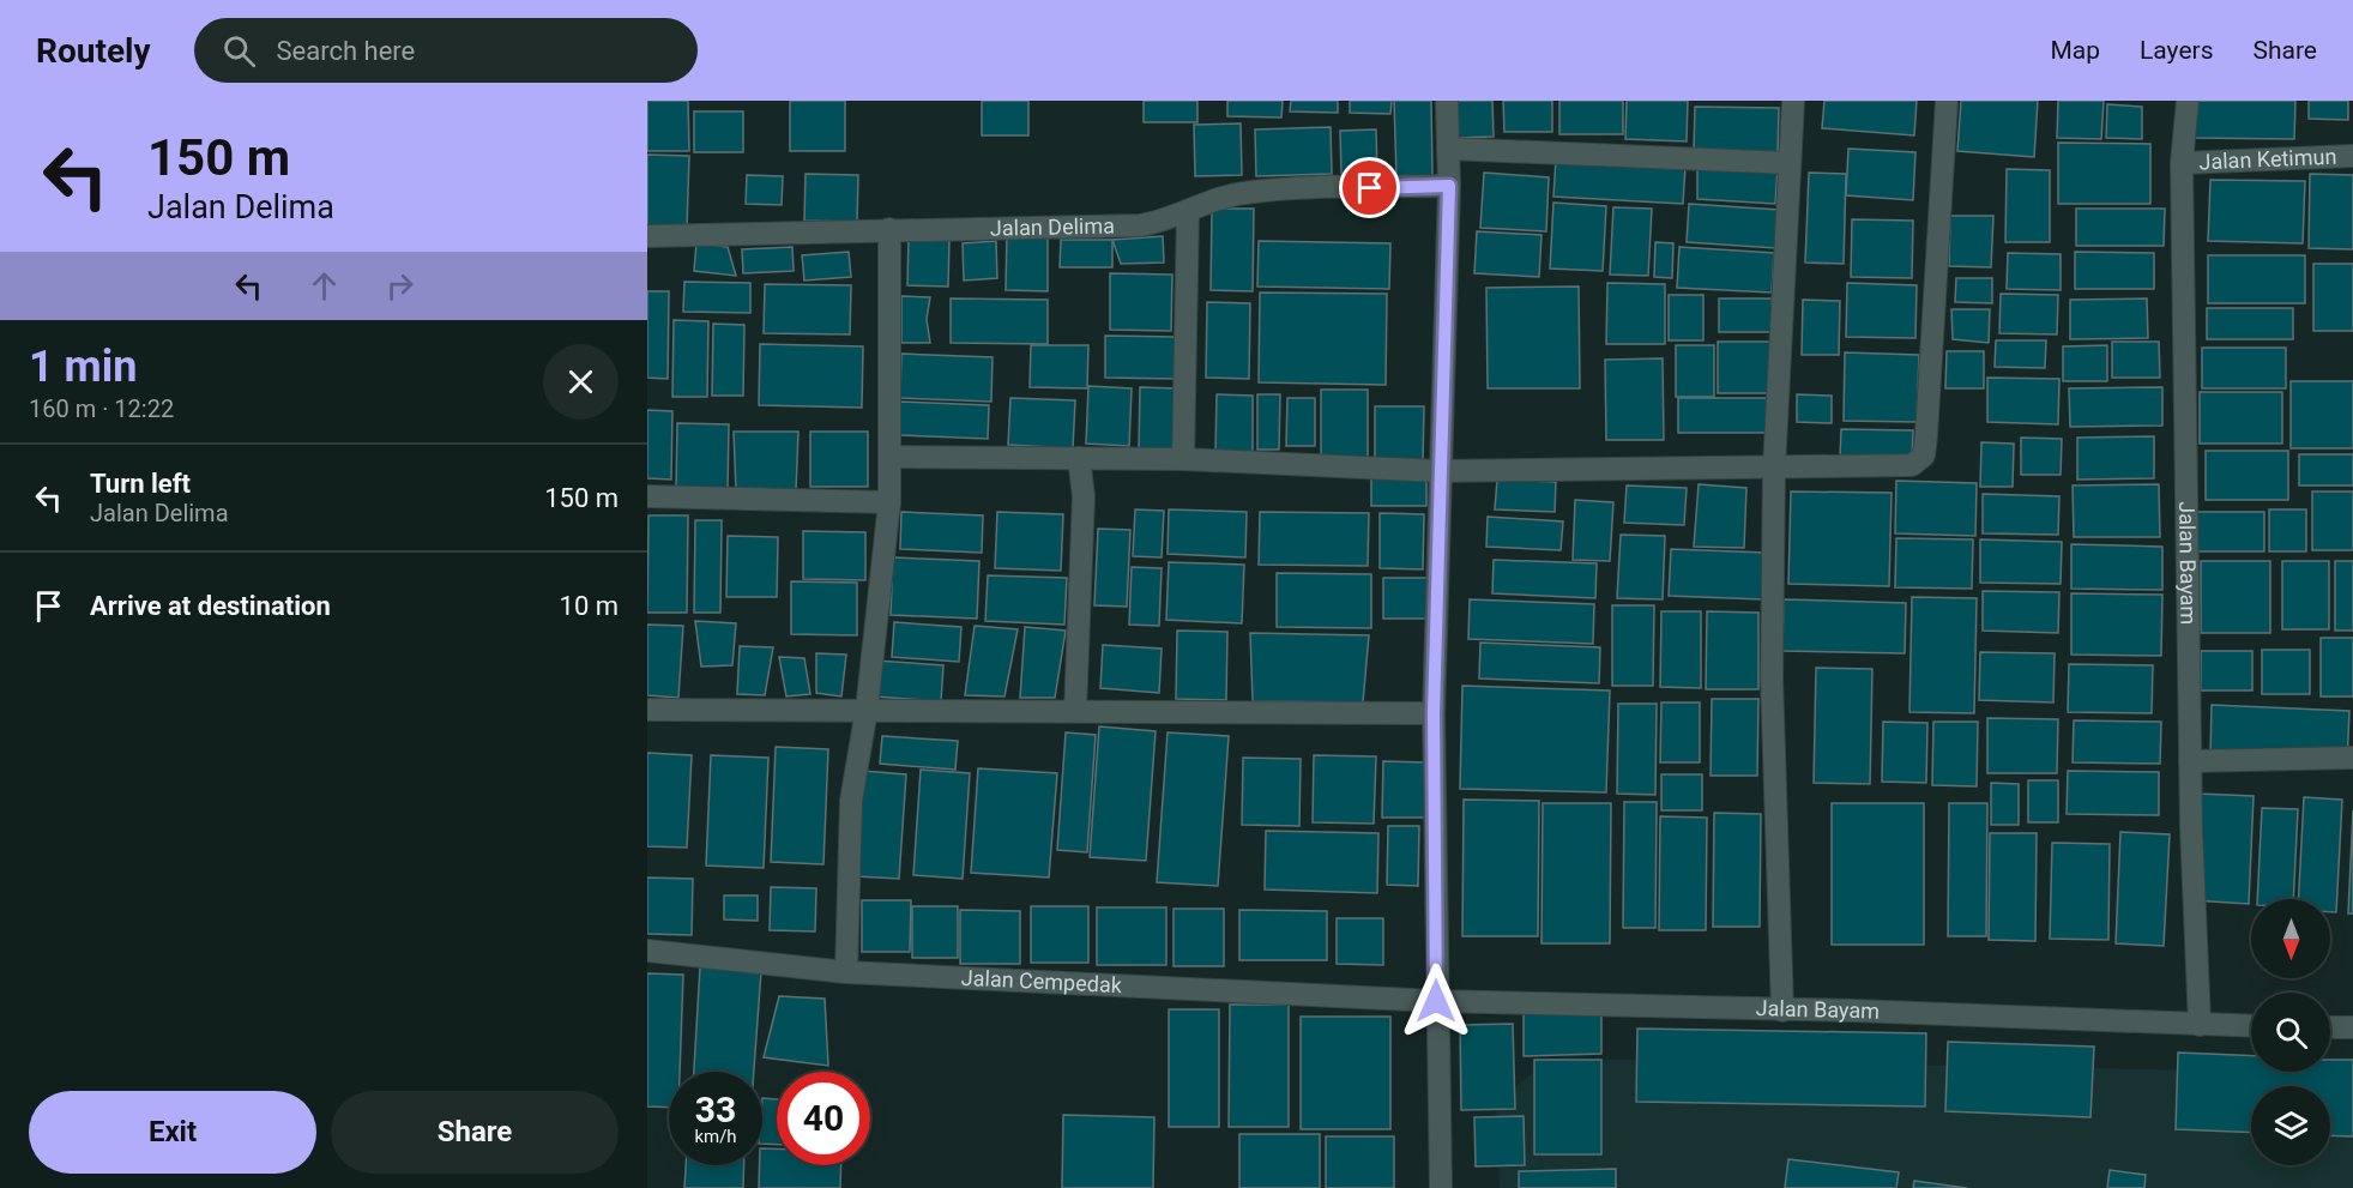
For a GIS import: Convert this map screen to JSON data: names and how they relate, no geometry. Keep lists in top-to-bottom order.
{
  "streets": {
    "street": [
      "Jalan Ketimun",
      "Jalan Delima",
      "Jalan Bayam",
      "Jalan Cempedak"
    ]
  },
  "crossings": [
    ["Jalan Ketimun", "Jalan Bayam"],
    ["Jalan Bayam", "Jalan Cempedak"]
  ],
  "north": "bottom",
  "page": {
    "header": "Routely",
    "search": "Search here",
    "nav": ["Map", "Layers", "Share"],
    "turn": ["150 m", "Jalan Delima"],
    "heading": ["1 min", "160 m · 12:22"],
    "list": [
      {
        "name": "Turn left",
        "note": "Jalan Delima",
        "value": "150 m"
      },
      {
        "name": "Arrive at destination",
        "value": "10 m"
      }
    ],
    "speed": "33 km/h",
    "limit": "40",
    "buttons": ["Exit", "Share"]
  }
}
